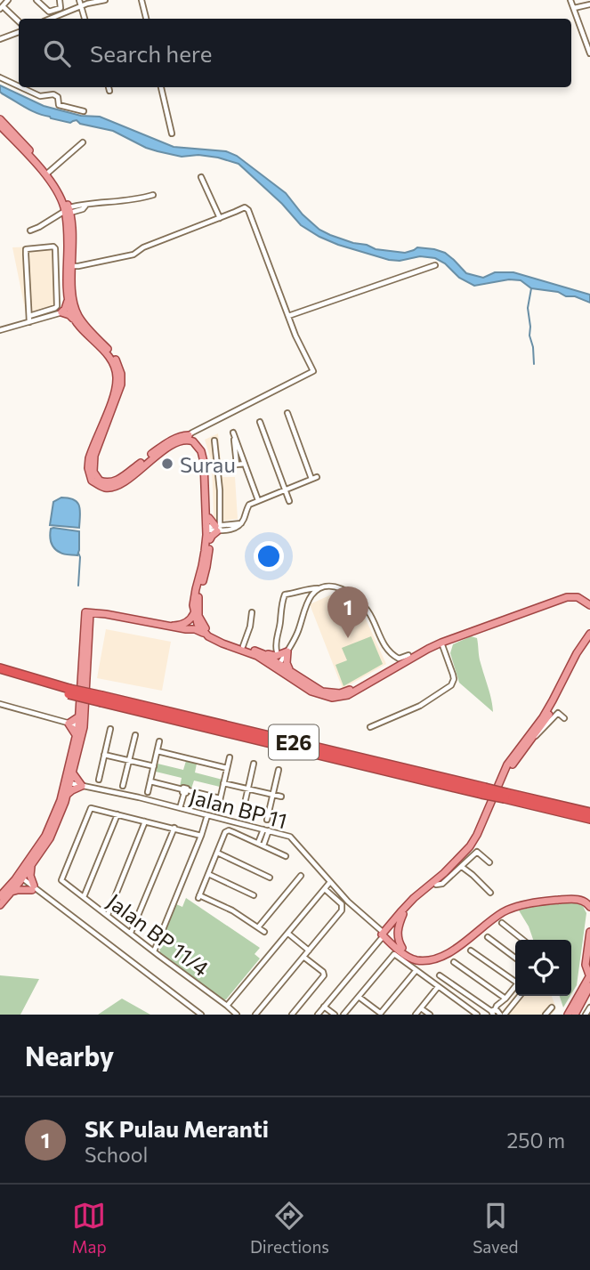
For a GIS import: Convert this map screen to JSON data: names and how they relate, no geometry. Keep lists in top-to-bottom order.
{
  "streets": {
    "highway": ["E26"],
    "street": ["Jalan BP 11", "Jalan BP 11/4"]
  },
  "places": ["Surau"],
  "page": {
    "search": "Search here",
    "pins": "1",
    "heading": "Nearby",
    "list": [
      {
        "mark": "1",
        "name": "SK Pulau Meranti",
        "note": "School",
        "value": "250 m"
      }
    ],
    "nav": ["Map", "Directions", "Saved"]
  }
}
